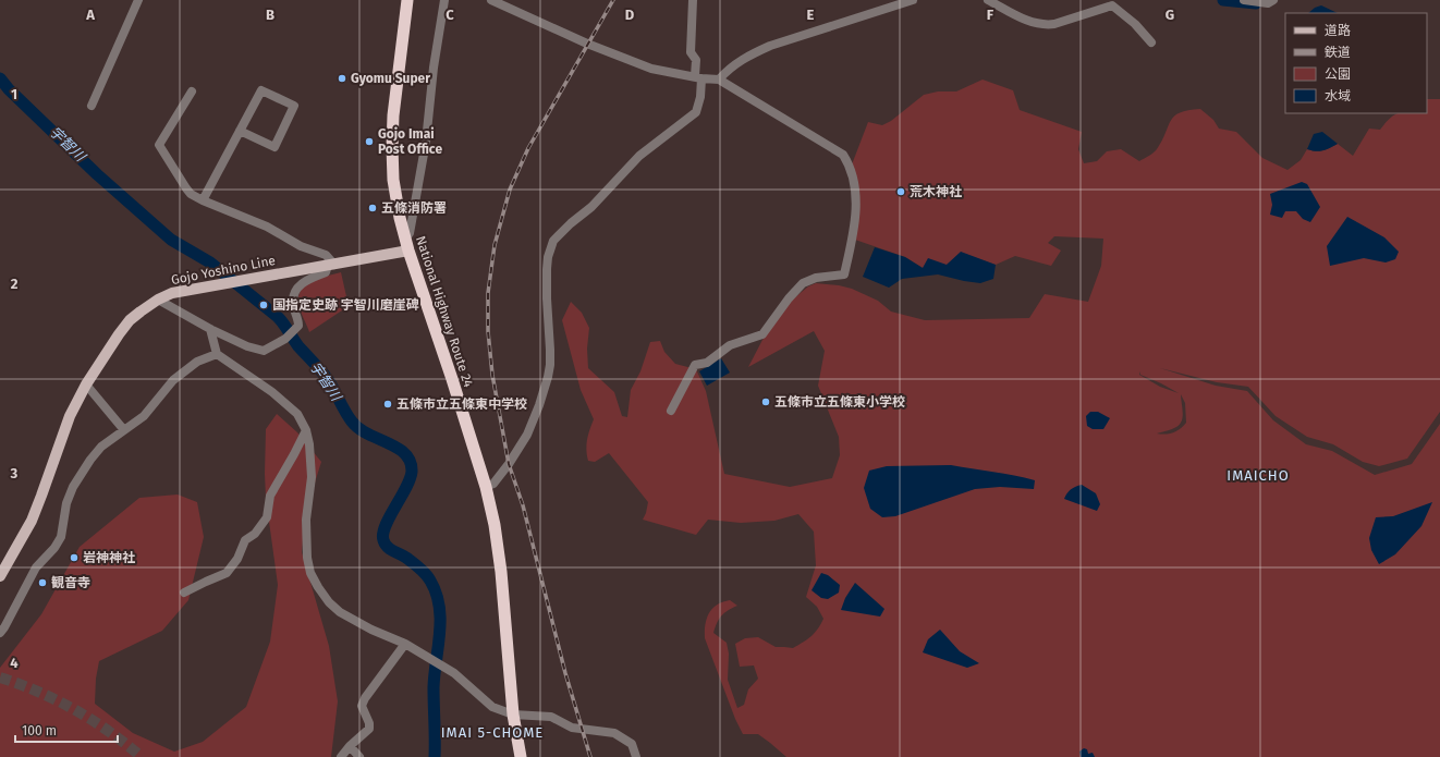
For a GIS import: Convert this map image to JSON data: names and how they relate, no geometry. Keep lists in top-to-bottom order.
{
  "streets": {
    "highway": ["National Highway Route 24"],
    "main road": ["Gojo Yoshino Line"]
  },
  "crossings": [
    ["Gojo Yoshino Line", "National Highway Route 24"]
  ],
  "districts": ["IMAICHO", "IMAI 5-CHOME"],
  "water": ["宇智川"],
  "places": [
    "Gyomu Super",
    "Gojo Imai Post Office",
    "荒木神社",
    "五條消防署",
    "国指定史跡 宇智川磨崖碑",
    "五條市立五條東小学校",
    "五條市立五條東中学校",
    "岩神神社",
    "観音寺"
  ],
  "legend": [
    "道路",
    "鉄道",
    "公園",
    "水域"
  ],
  "scale_bar": "100 m",
  "grid": {
    "columns": [
      "A",
      "B",
      "C",
      "D",
      "E",
      "F",
      "G"
    ],
    "rows": [
      "1",
      "2",
      "3",
      "4"
    ]
  }
}
